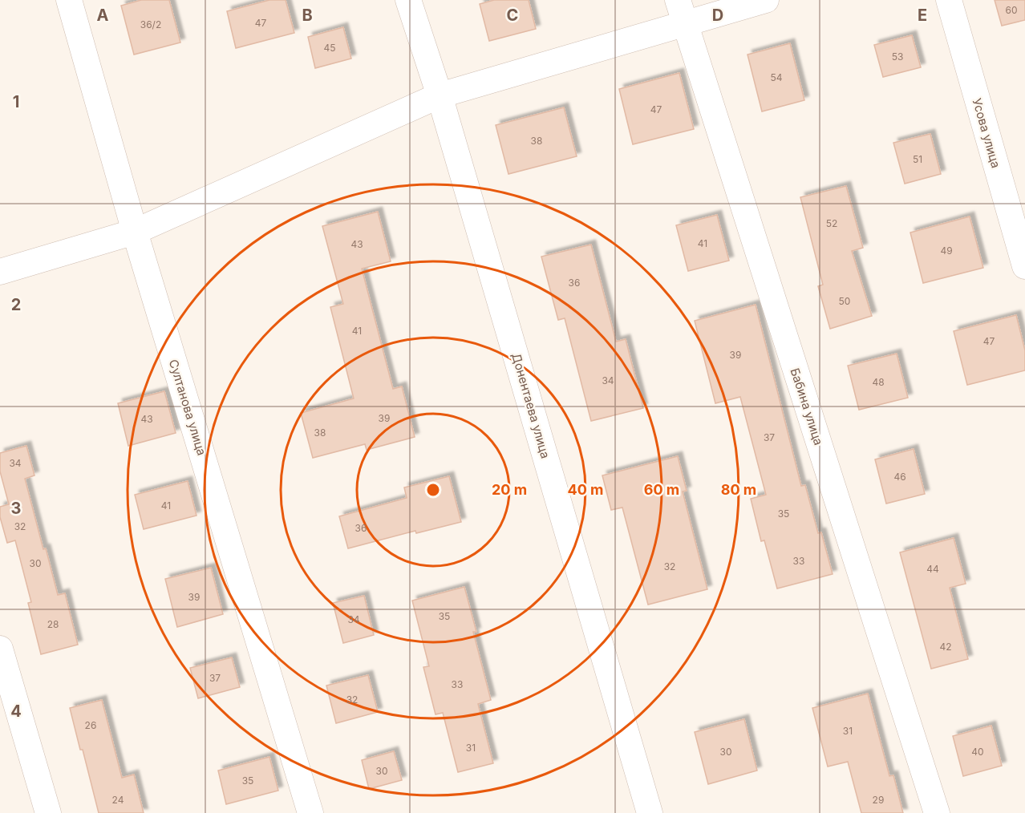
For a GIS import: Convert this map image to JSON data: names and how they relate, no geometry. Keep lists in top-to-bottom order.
{
  "streets": {
    "street": [
      "Усова улица",
      "Донентаева улица",
      "Бабина улица",
      "Султанова улица"
    ]
  },
  "house_numbers": [
    "60",
    "47",
    "36/2",
    "45",
    "53",
    "54",
    "47",
    "38",
    "51",
    "52",
    "41",
    "43",
    "49",
    "36",
    "50",
    "41",
    "47",
    "39",
    "34",
    "48",
    "39",
    "43",
    "38",
    "37",
    "34",
    "46",
    "41",
    "35",
    "32",
    "36",
    "33",
    "30",
    "32",
    "44",
    "39",
    "35",
    "34",
    "28",
    "42",
    "37",
    "33",
    "32",
    "26",
    "31",
    "31",
    "30",
    "40",
    "30",
    "35",
    "24",
    "29"
  ],
  "grid": {
    "columns": [
      "A",
      "B",
      "C",
      "D",
      "E"
    ],
    "rows": [
      "1",
      "2",
      "3",
      "4"
    ]
  },
  "rings": [
    "20 m",
    "40 m",
    "60 m",
    "80 m"
  ]
}
